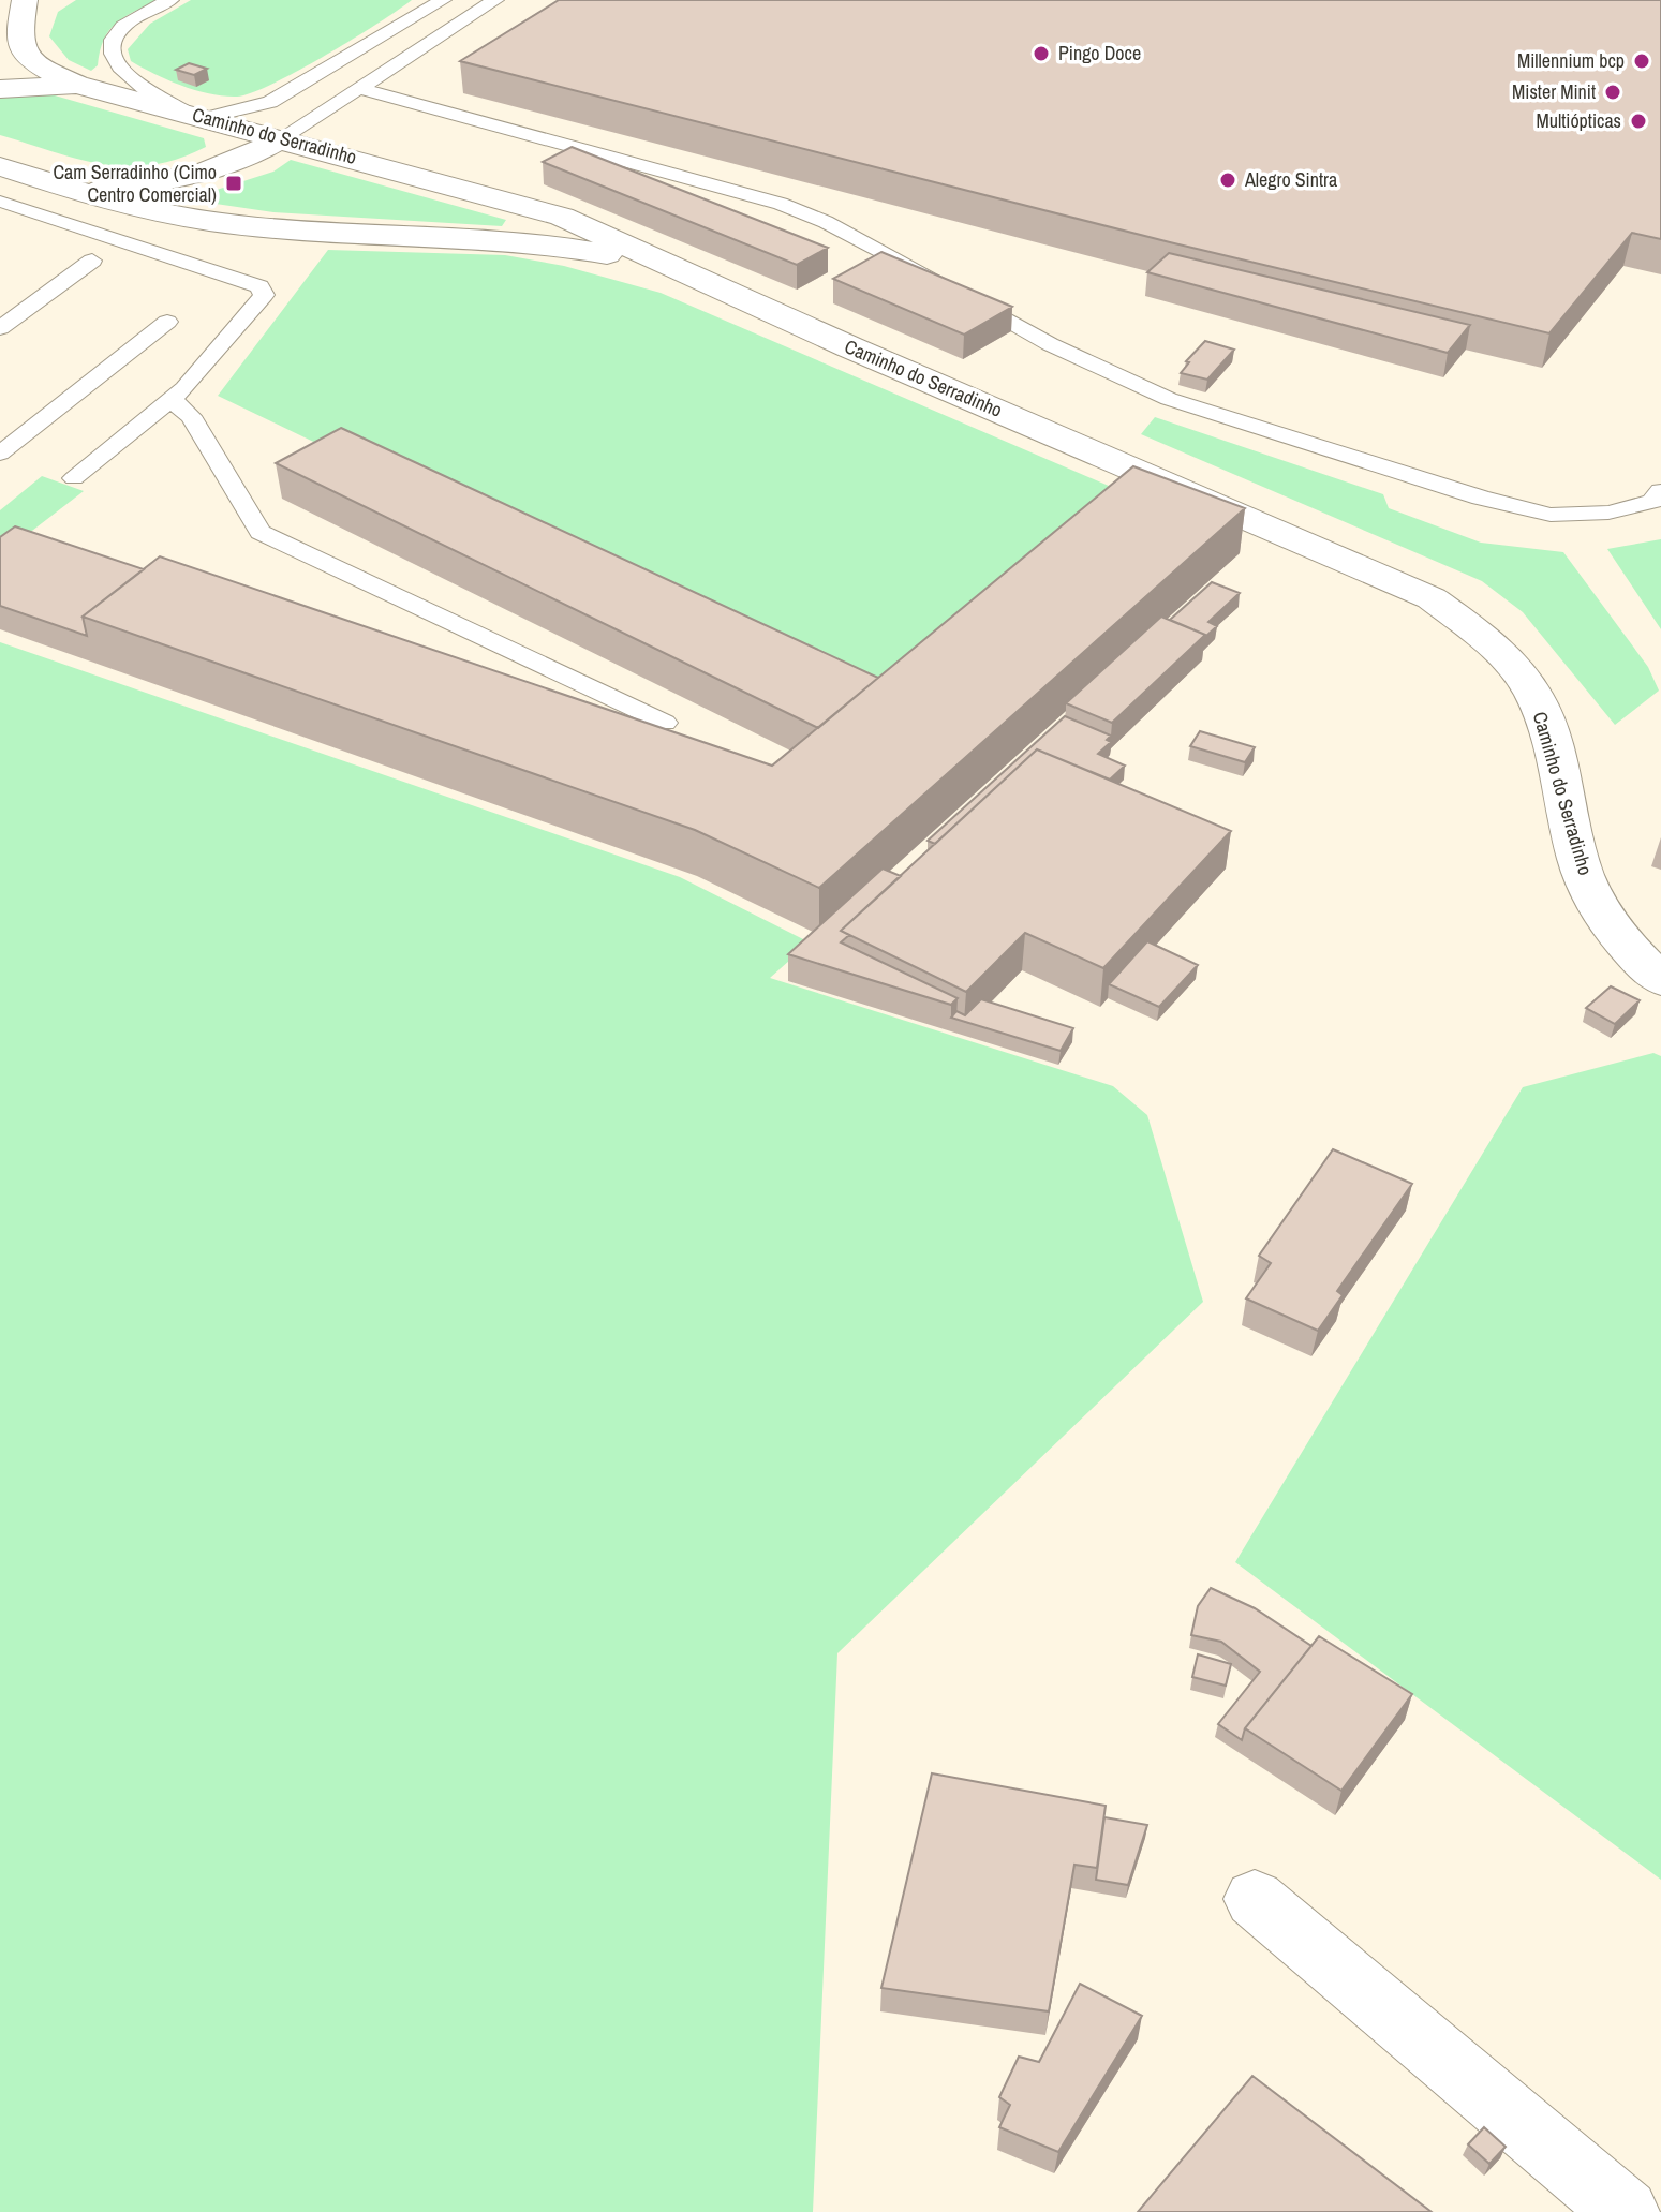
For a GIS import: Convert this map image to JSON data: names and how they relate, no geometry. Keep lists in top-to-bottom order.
{
  "streets": {
    "street": ["Caminho do Serradinho"]
  },
  "places": {
    "other": [
      "Pingo Doce",
      "Millennium bcp",
      "Mister Minit",
      "Multiópticas",
      "Alegro Sintra"
    ],
    "transit": ["Cam Serradinho (Cimo Centro Comercial)"]
  }
}
